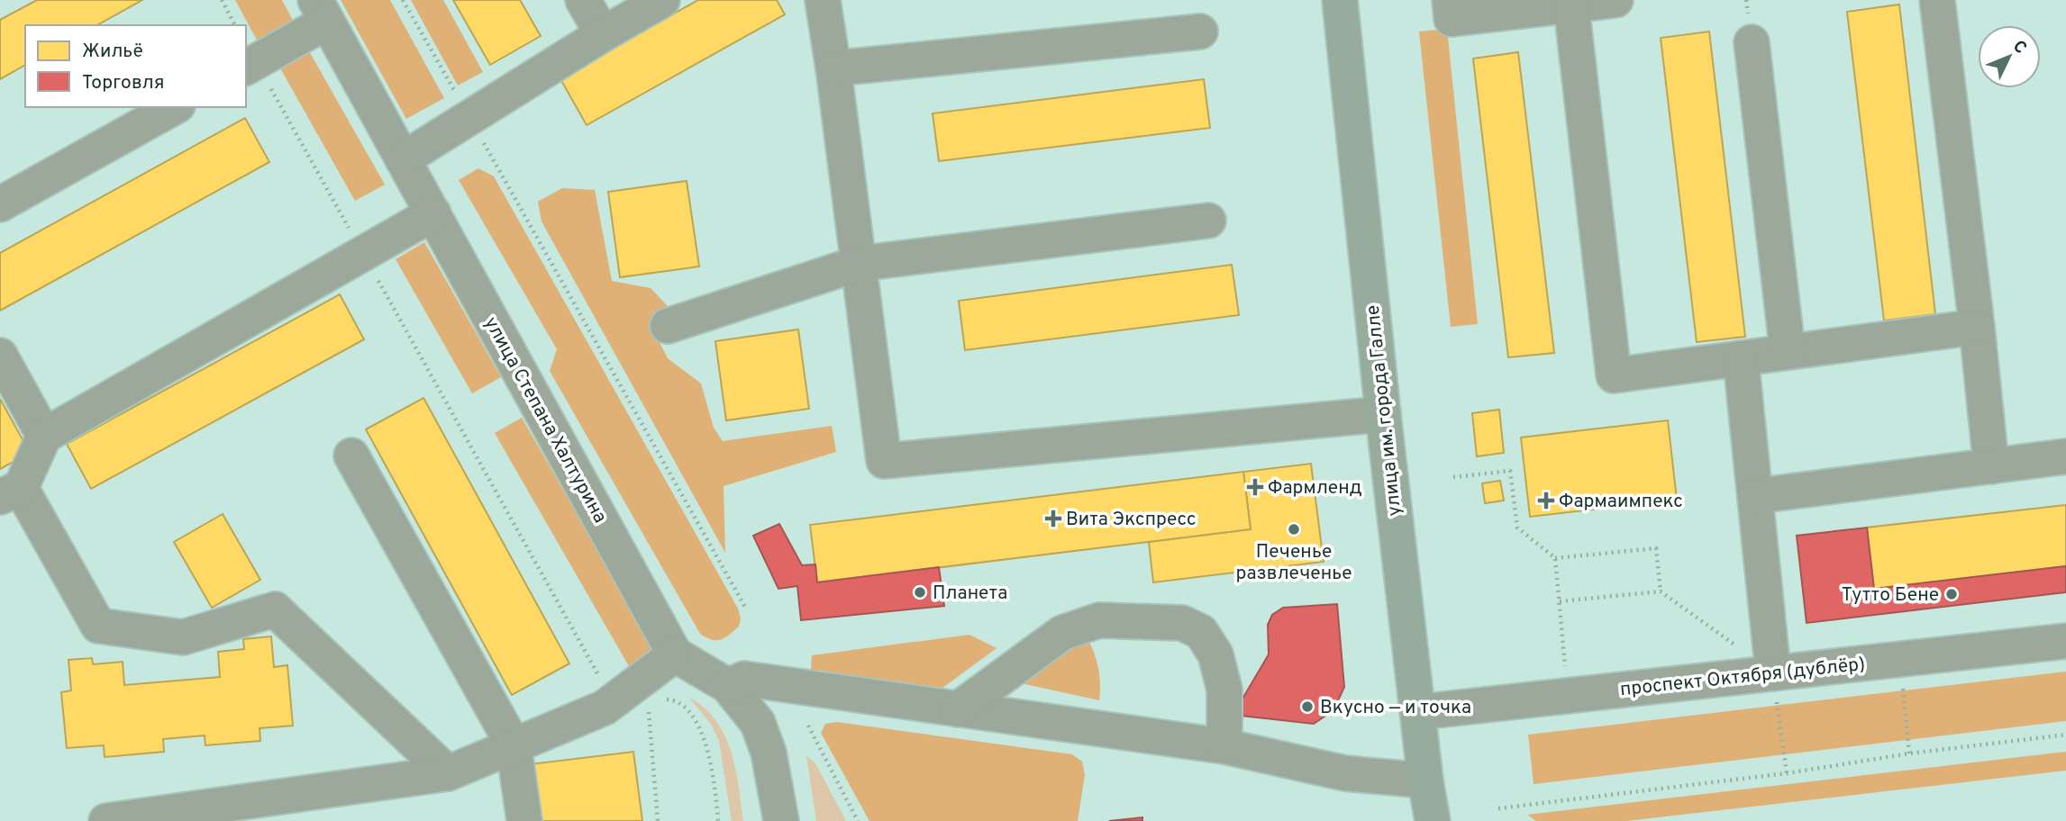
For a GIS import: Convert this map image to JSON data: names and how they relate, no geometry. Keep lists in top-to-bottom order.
{
  "streets": {
    "main road": ["улица им. города Галле"],
    "street": ["улица Степана Халтурина", "проспект Октября (дублёр)"]
  },
  "crossings": [
    ["улица им. города Галле", "проспект Октября (дублёр)"]
  ],
  "places": {
    "health": ["Фармленд", "Фармаимпекс", "Вита Экспресс"],
    "other": [
      "Печенье развлеченье",
      "Планета",
      "Тутто Бене",
      "Вкусно — и точка"
    ]
  },
  "legend": ["Жильё", "Торговля"],
  "north": "top right"
}
